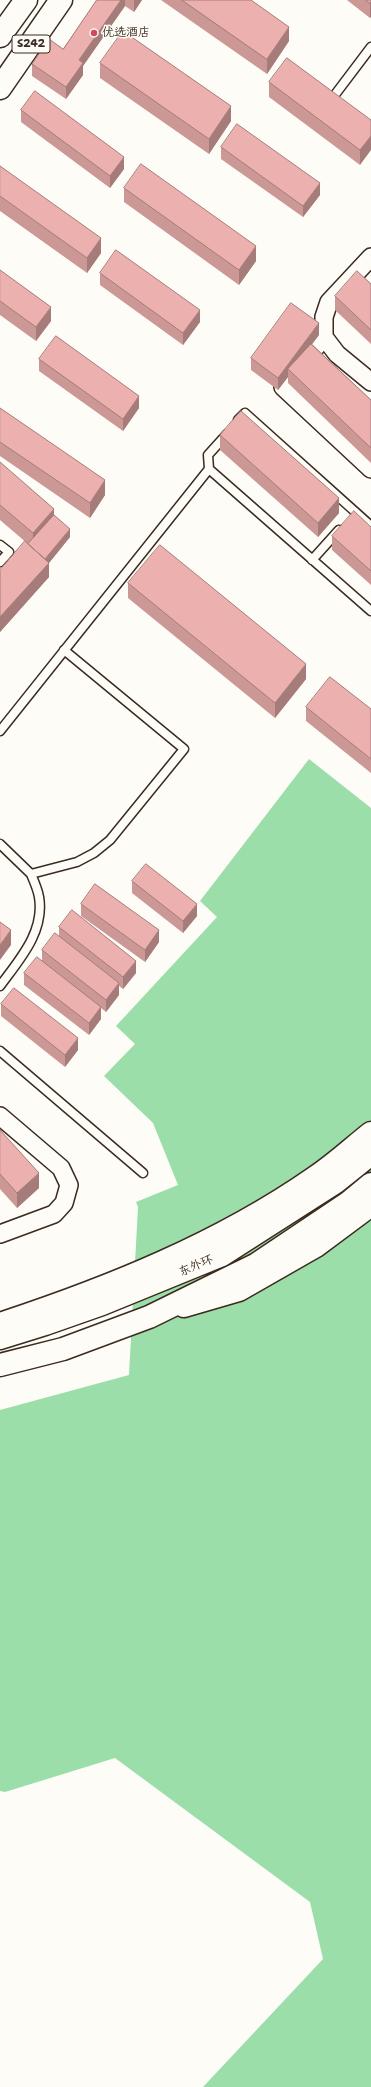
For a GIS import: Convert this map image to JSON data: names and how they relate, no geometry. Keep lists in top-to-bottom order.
{
  "streets": {
    "main road": ["S242", "东外环"]
  },
  "places": ["优选酒店"]
}
